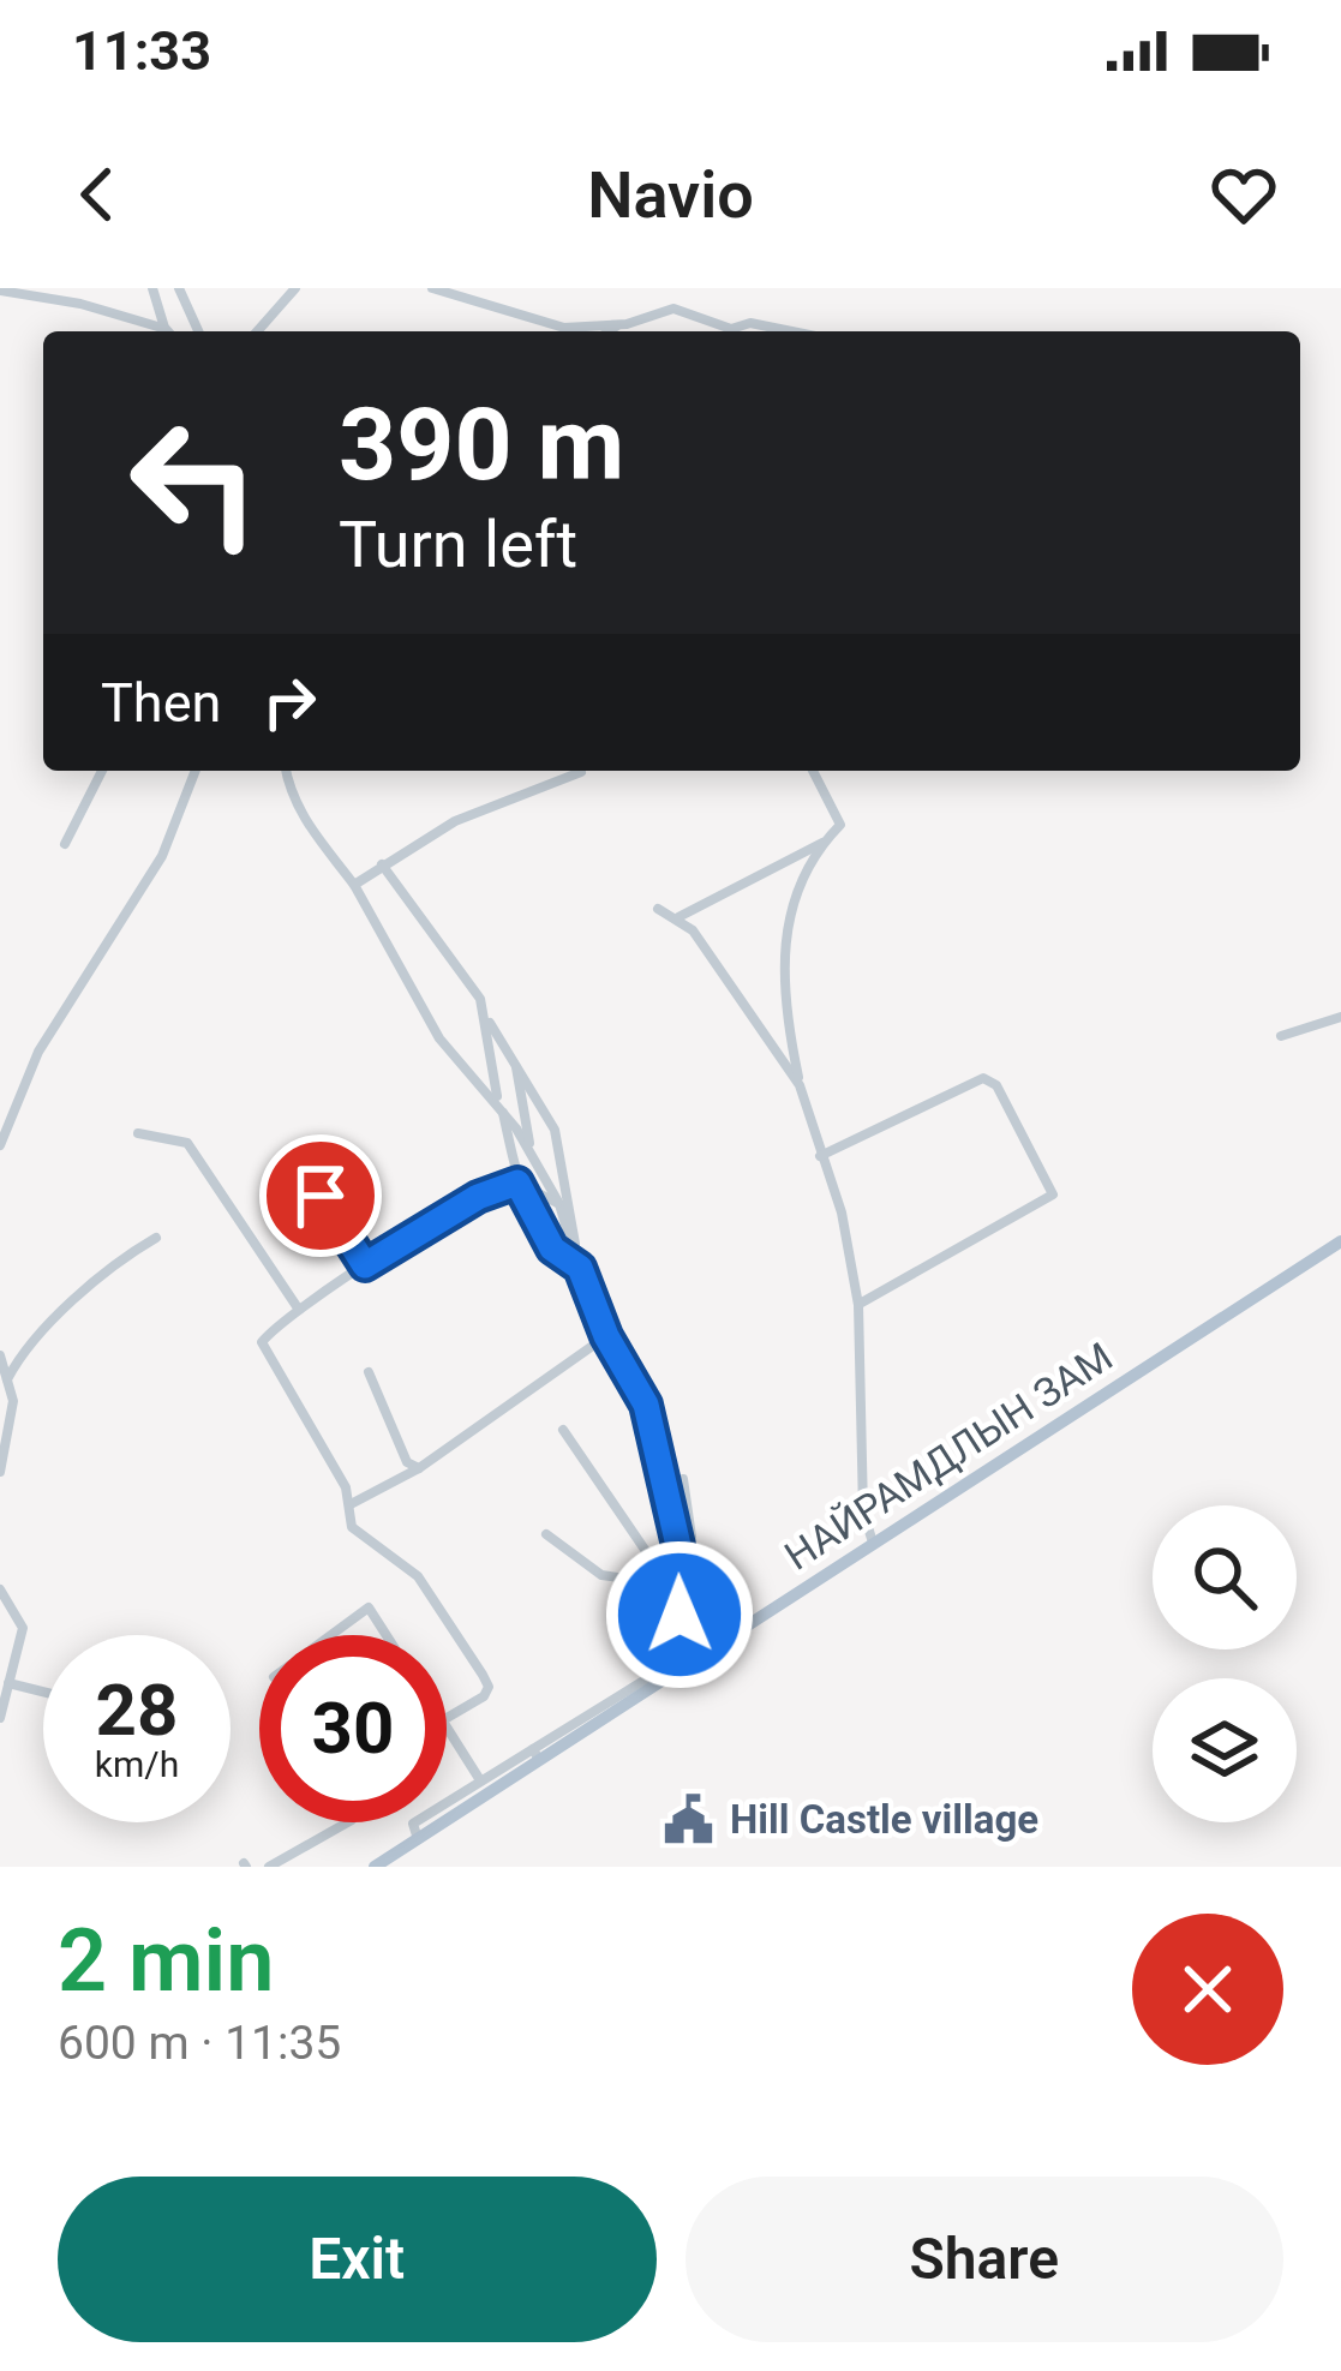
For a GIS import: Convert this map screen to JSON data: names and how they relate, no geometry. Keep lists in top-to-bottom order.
{
  "streets": {
    "main road": ["НАЙРАМДЛЫН ЗАМ"]
  },
  "places": {
    "public building": ["Hill Castle village"]
  },
  "page": {
    "status": "11:33",
    "header": "Navio",
    "turn": ["390 m", "Turn left"],
    "then": "Then",
    "speed": "28 km/h",
    "limit": "30",
    "heading": ["2 min", "600 m · 11:35"],
    "buttons": ["Exit", "Share"]
  }
}
